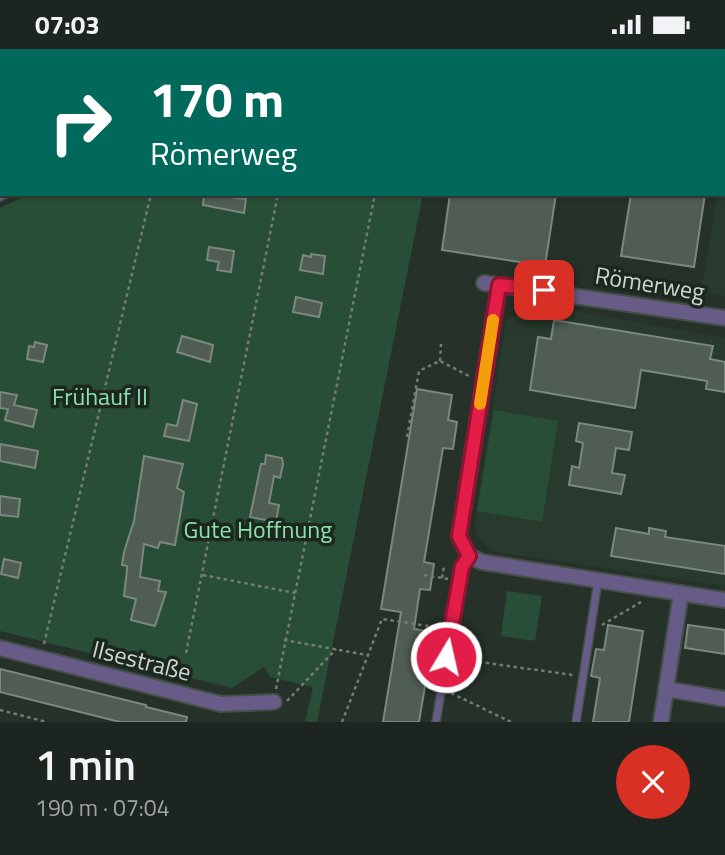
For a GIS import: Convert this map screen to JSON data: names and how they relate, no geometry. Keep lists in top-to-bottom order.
{
  "streets": {
    "street": ["Römerweg", "Ilsestraße"]
  },
  "parks": ["Frühauf II", "Gute Hoffnung"],
  "page": {
    "status": "07:03",
    "turn": ["170 m", "Römerweg"],
    "heading": ["1 min", "190 m · 07:04"]
  }
}
